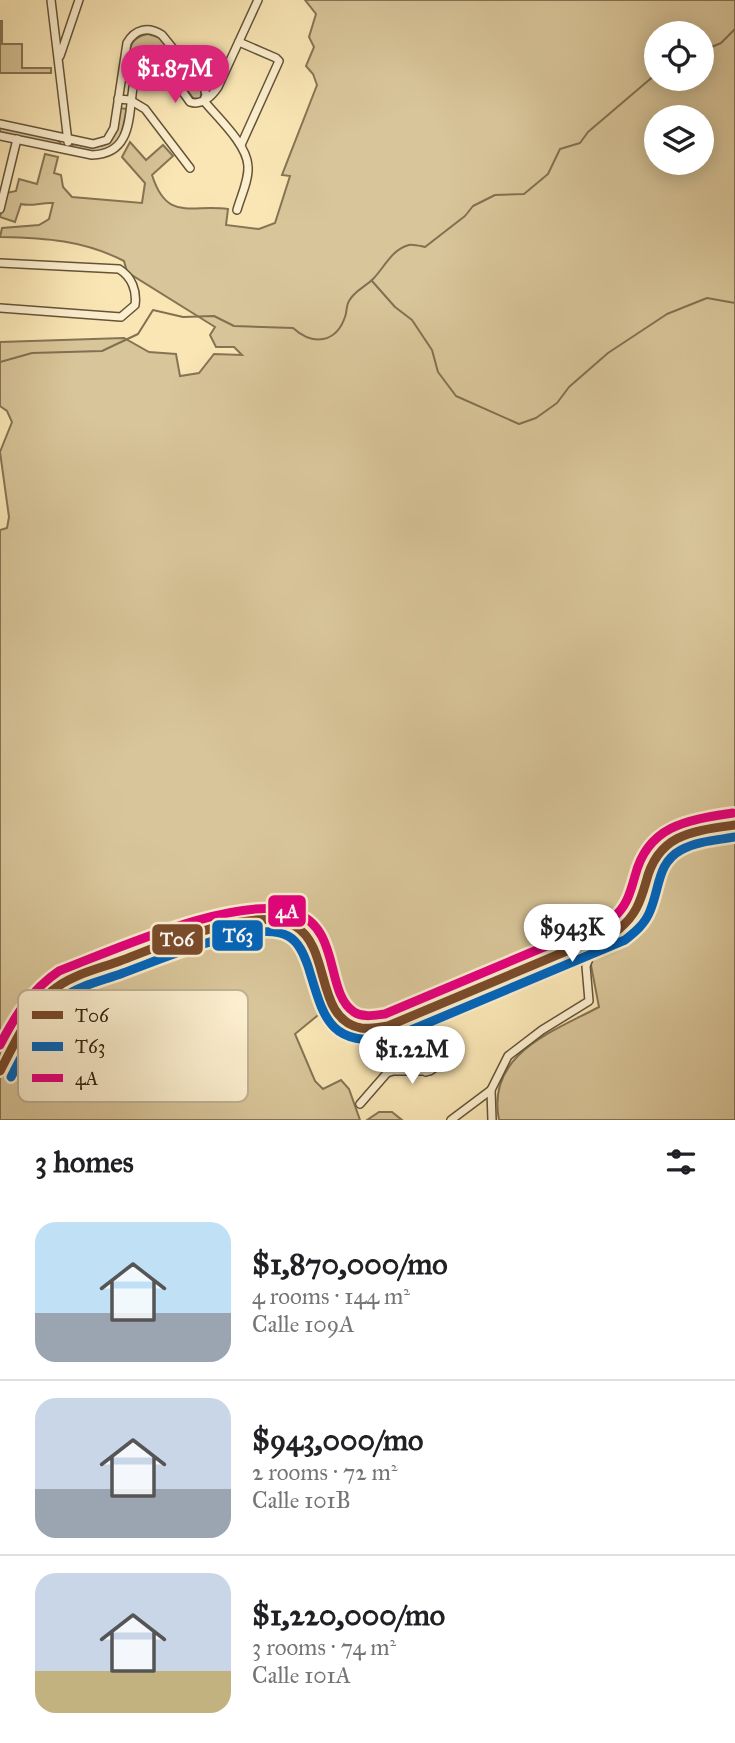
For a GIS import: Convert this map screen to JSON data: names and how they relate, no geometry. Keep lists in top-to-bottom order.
{
  "lines": ["transit line 4A", "transit line T06", "transit line T63"],
  "legend": ["T06", "T63", "4A"],
  "page": {
    "price": ["$1.87M", "$943K", "$1.22M"],
    "heading": "3 homes",
    "list": [
      {
        "name": "$1,870,000/mo",
        "note": "4 rooms · 144 m² · Calle 109A"
      },
      {
        "name": "$943,000/mo",
        "note": "2 rooms · 72 m² · Calle 101B"
      },
      {
        "name": "$1,220,000/mo",
        "note": "3 rooms · 74 m² · Calle 101A"
      }
    ]
  }
}
